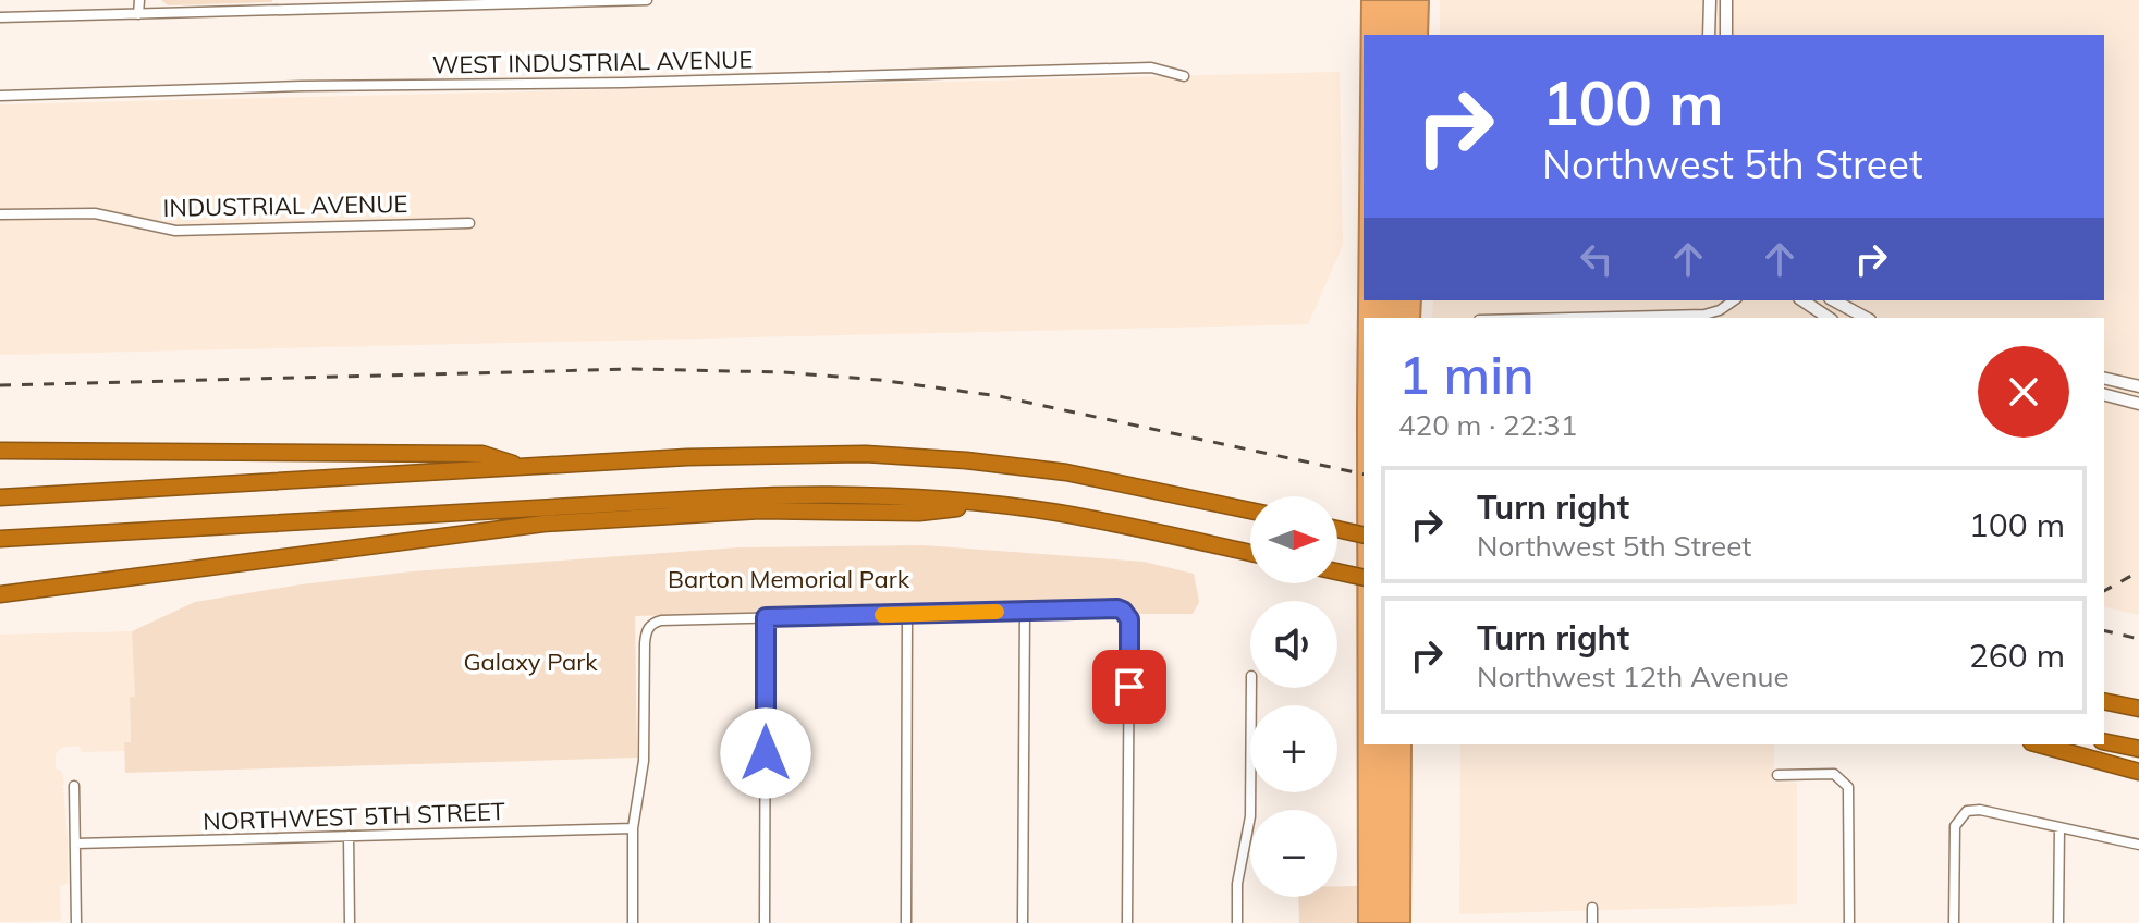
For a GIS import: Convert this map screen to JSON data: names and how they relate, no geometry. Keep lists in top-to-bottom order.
{
  "streets": {
    "street": ["WEST INDUSTRIAL AVENUE", "INDUSTRIAL AVENUE", "NORTHWEST 5TH STREET"]
  },
  "parks": ["Barton Memorial Park", "Galaxy Park"],
  "north": "right",
  "page": {
    "turn": ["100 m", "Northwest 5th Street"],
    "heading": ["1 min", "420 m · 22:31"],
    "list": [
      {
        "name": "Turn right",
        "note": "Northwest 5th Street",
        "value": "100 m"
      },
      {
        "name": "Turn right",
        "note": "Northwest 12th Avenue",
        "value": "260 m"
      }
    ],
    "map_buttons": ["+", "−"]
  }
}
